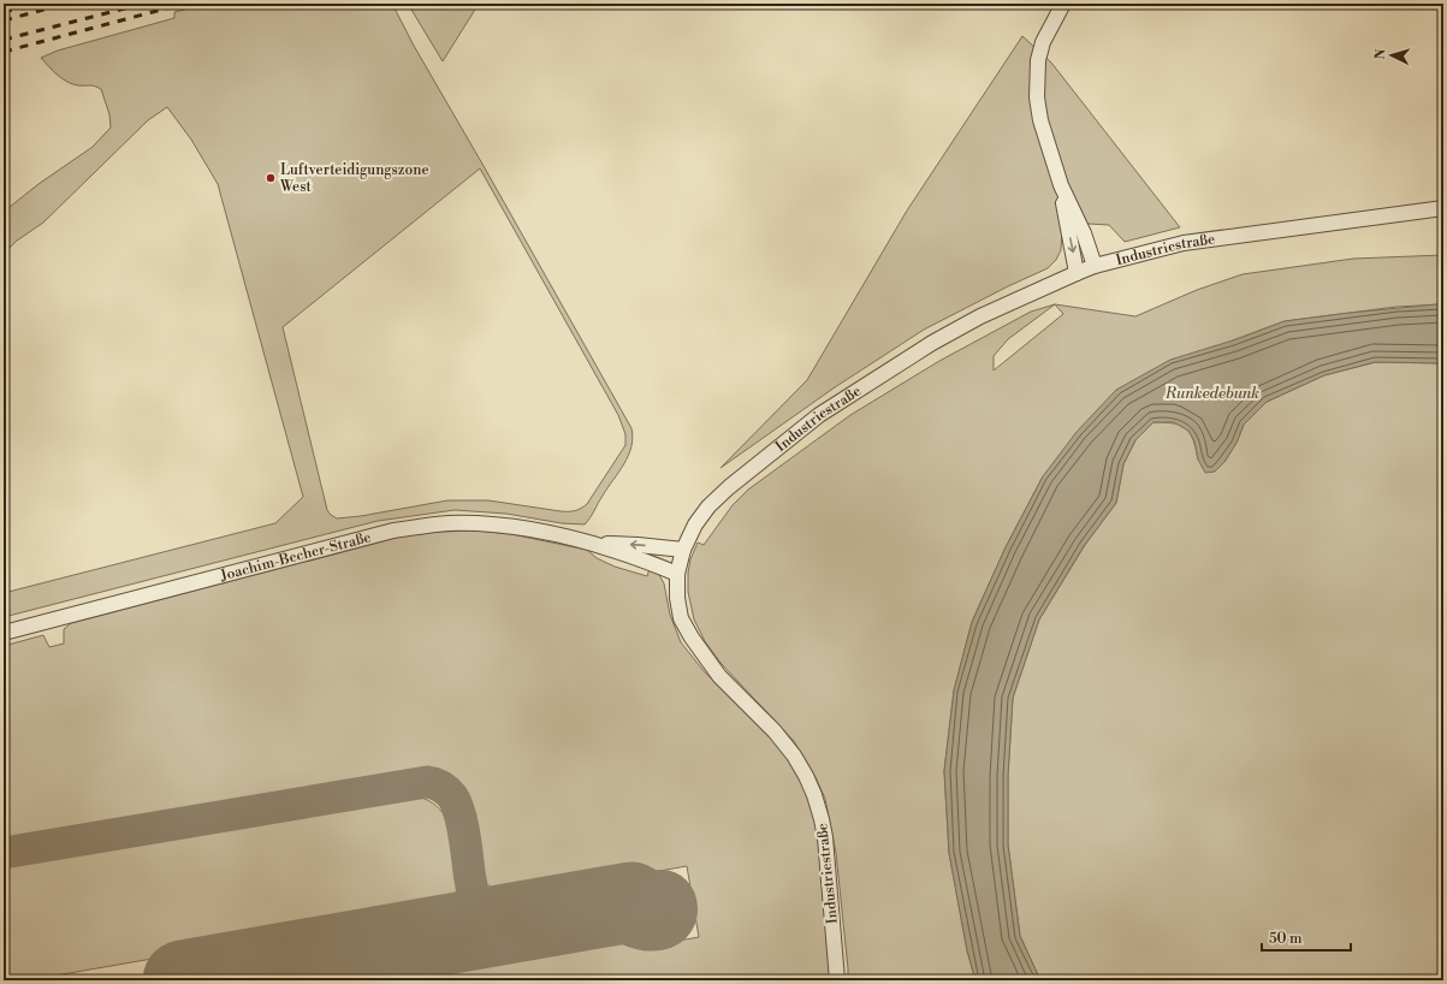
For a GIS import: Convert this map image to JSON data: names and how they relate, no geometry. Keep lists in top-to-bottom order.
{
  "streets": {
    "street": ["Industriestraße", "Joachim-Becher-Straße"]
  },
  "crossings": [
    ["Industriestraße", "Joachim-Becher-Straße"]
  ],
  "water": ["Runkedebunk"],
  "places": ["Luftverteidigungszone West"],
  "scale_bar": "50 m",
  "north": "left"
}
